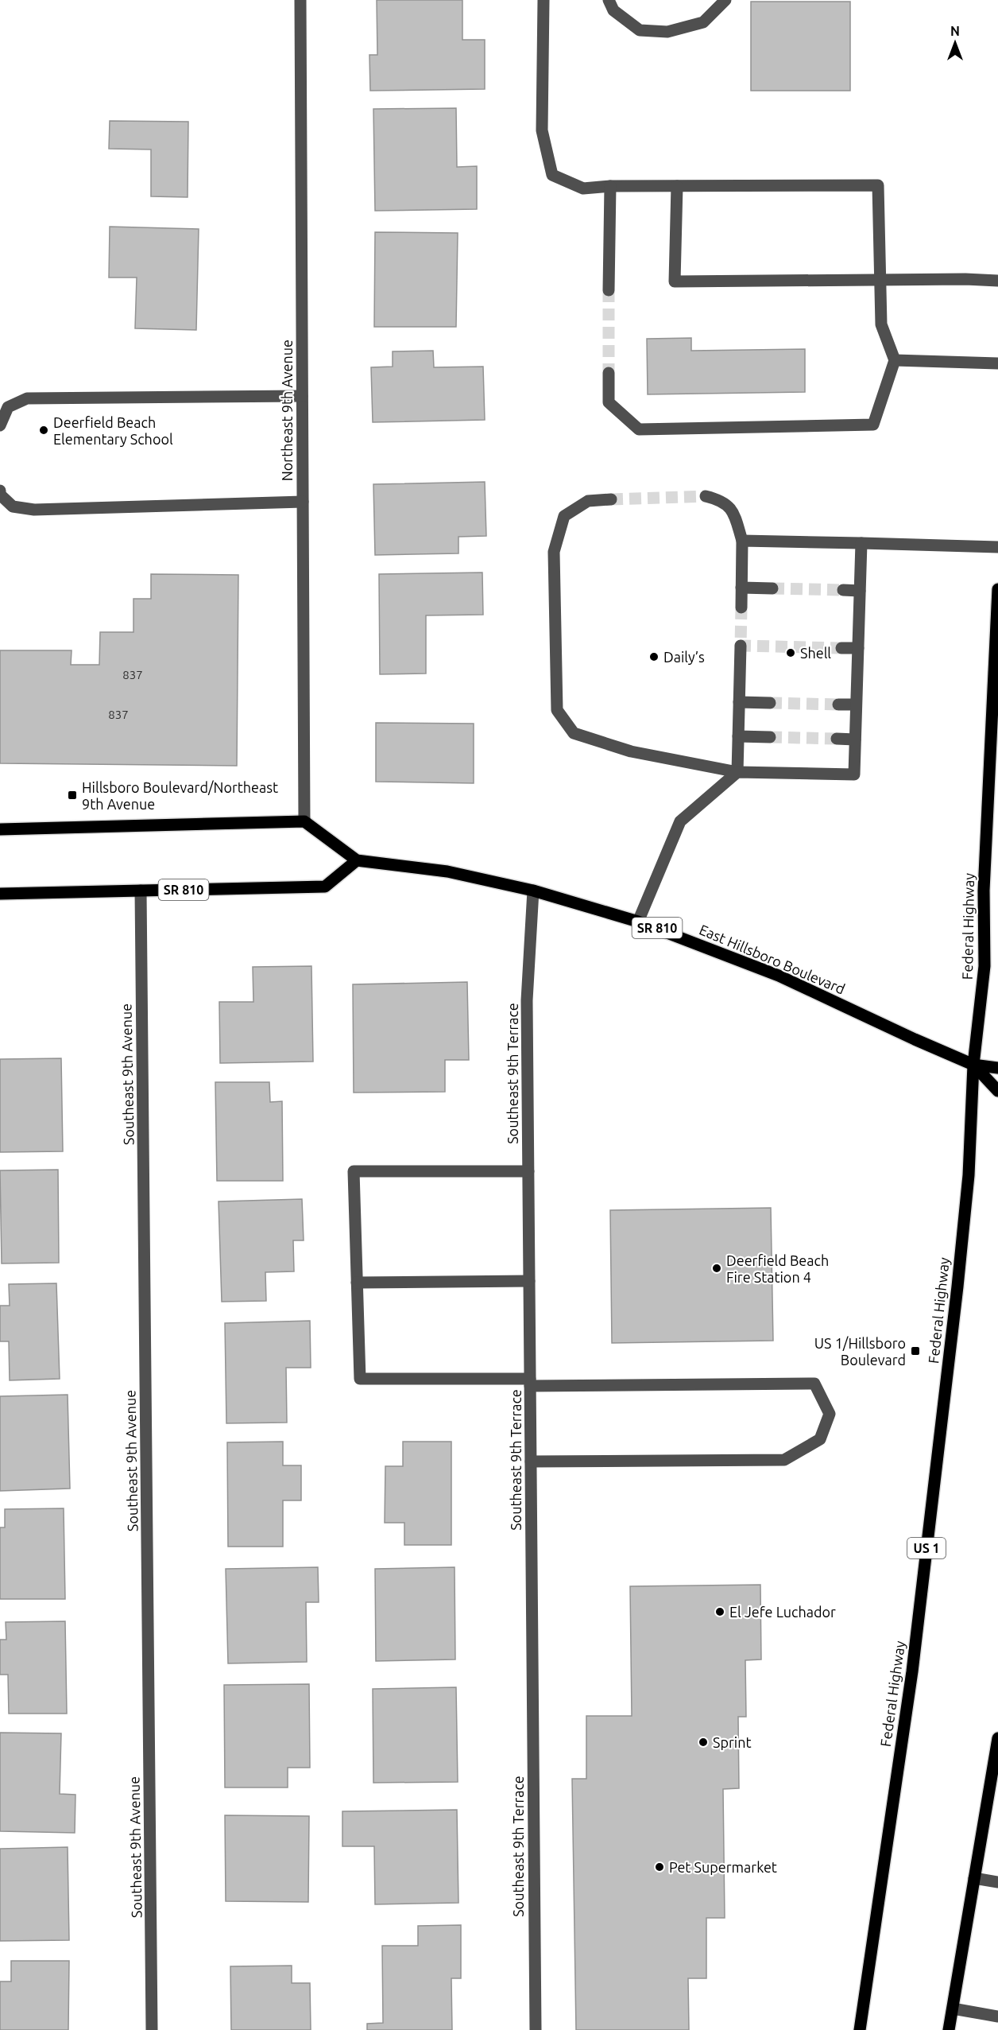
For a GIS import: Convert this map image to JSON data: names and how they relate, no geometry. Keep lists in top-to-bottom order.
{
  "streets": {
    "main road": [
      "SR 810",
      "Federal Highway",
      "East Hillsboro Boulevard",
      "US 1"
    ],
    "street": ["Northeast 9th Avenue", "Southeast 9th Terrace", "Southeast 9th Avenue"]
  },
  "crossings": [
    ["Northeast 9th Avenue", "East Hillsboro Boulevard"],
    ["SR 810", "East Hillsboro Boulevard"],
    ["SR 810", "Southeast 9th Avenue"],
    ["Federal Highway", "East Hillsboro Boulevard"],
    ["East Hillsboro Boulevard", "Southeast 9th Terrace"]
  ],
  "places": {
    "other": [
      "Deerfield Beach Elementary School",
      "Shell",
      "Daily’s",
      "Deerfield Beach Fire Station 4",
      "El Jefe Luchador",
      "Sprint",
      "Pet Supermarket"
    ],
    "transit": ["Hillsboro Boulevard/Northeast 9th Avenue", "US 1/Hillsboro Boulevard"]
  },
  "house_numbers": ["837", "837"],
  "north": "top"
}
